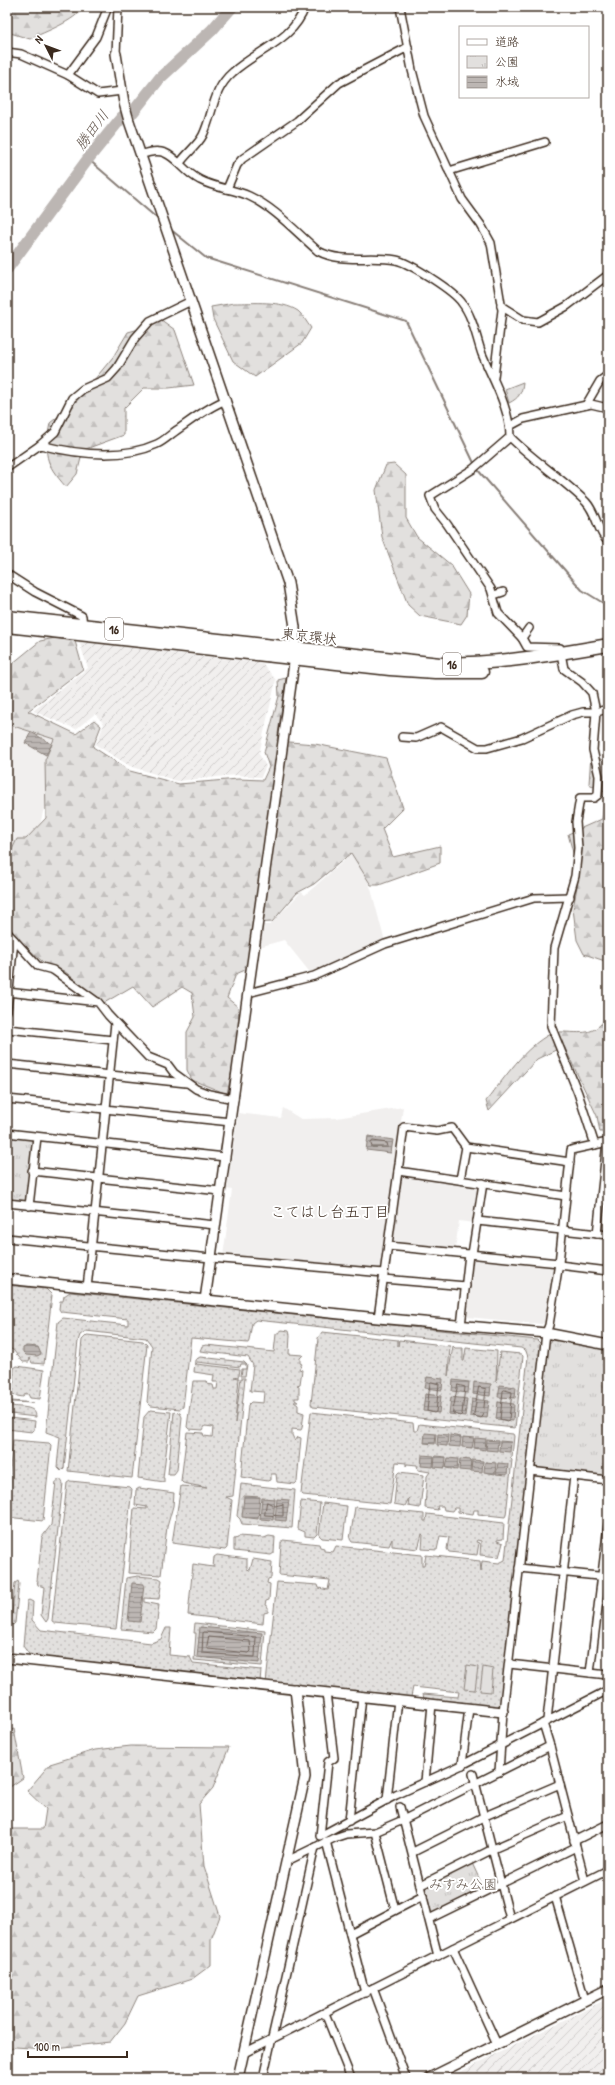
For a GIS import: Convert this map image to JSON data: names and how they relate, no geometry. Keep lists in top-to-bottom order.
{
  "streets": {
    "highway": ["16", "東京環状"]
  },
  "districts": ["こてはし台五丁目"],
  "water": ["勝田川"],
  "parks": ["みすみ公園"],
  "legend": ["道路", "公園", "水域"],
  "scale_bar": "100 m",
  "north": "top left"
}
